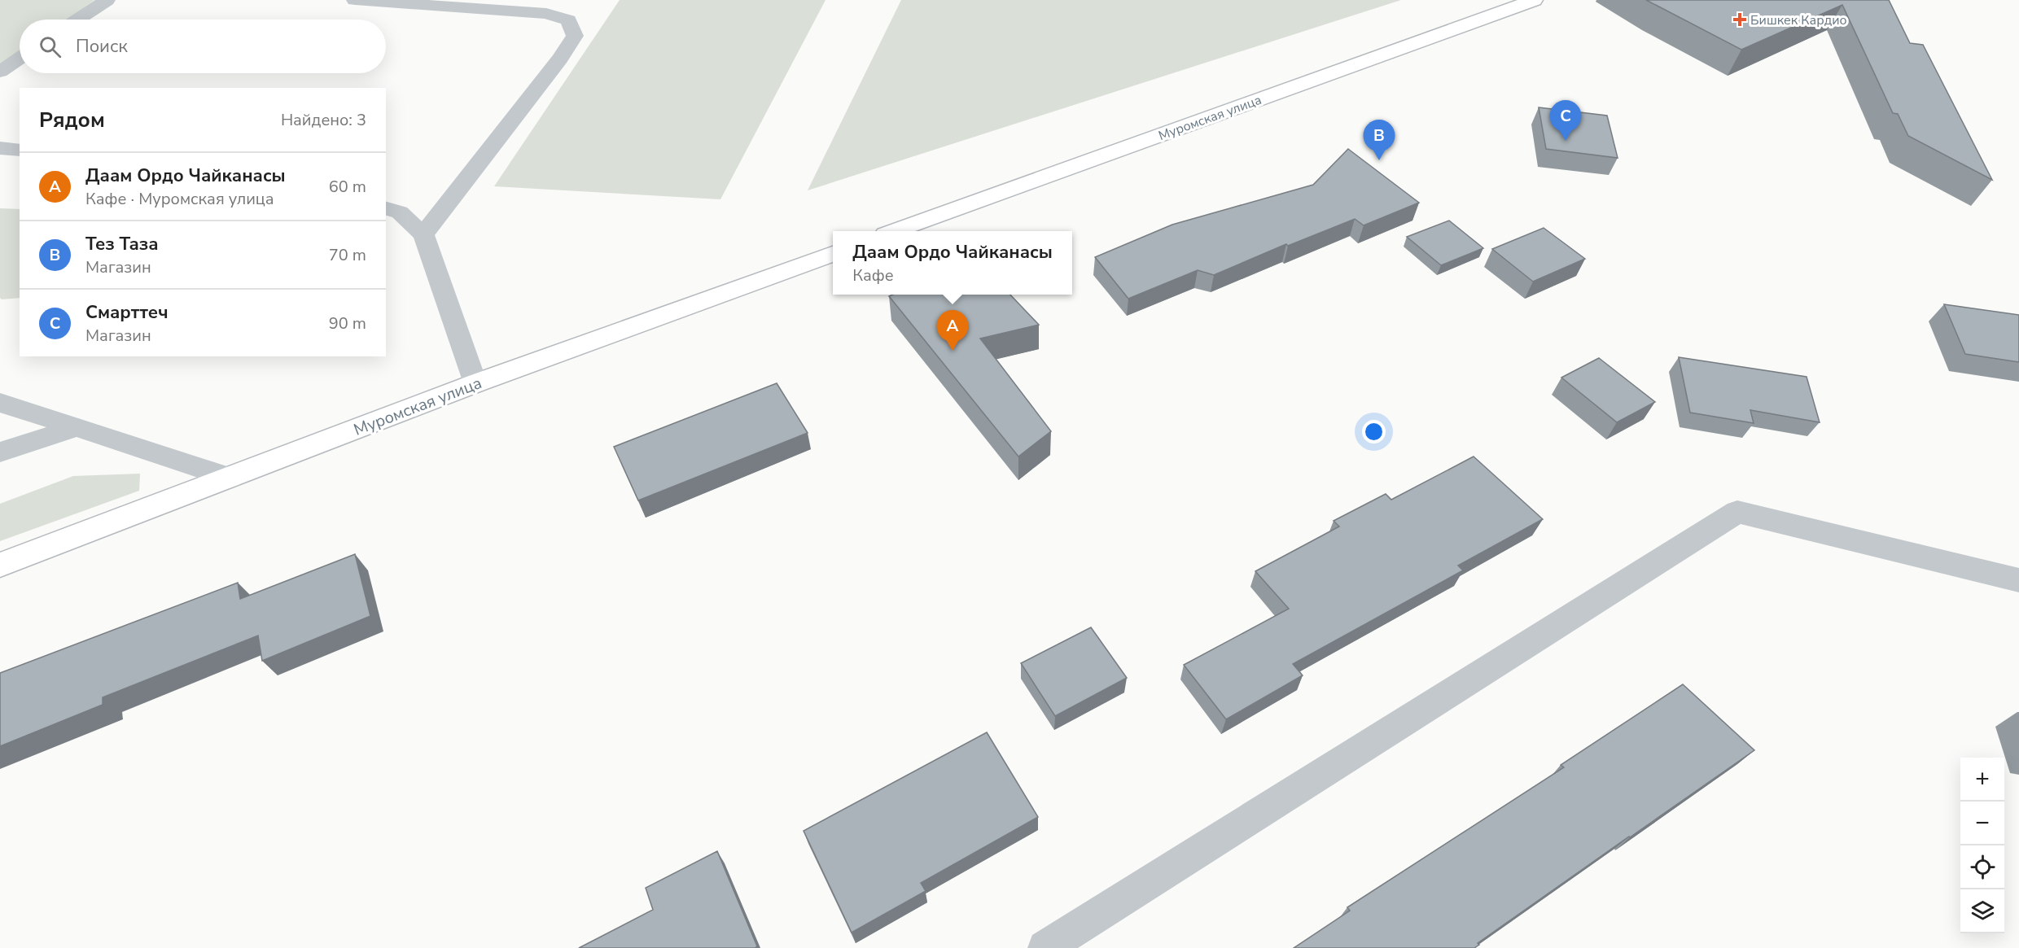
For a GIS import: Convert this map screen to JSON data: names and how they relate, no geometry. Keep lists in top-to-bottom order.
{
  "streets": {
    "main road": ["Муромская улица"]
  },
  "places": {
    "health": ["Бишкек Кардио"]
  },
  "page": {
    "search": "Поиск",
    "heading": ["Рядом", "Найдено: 3"],
    "pins": ["C", "B", "A"],
    "list": [
      {
        "mark": "A",
        "name": "Даам Ордо Чайканасы",
        "note": "Кафе · Муромская улица",
        "value": "60 m"
      },
      {
        "mark": "B",
        "name": "Тез Таза",
        "note": "Магазин",
        "value": "70 m"
      },
      {
        "mark": "C",
        "name": "Смарттеч",
        "note": "Магазин",
        "value": "90 m"
      }
    ],
    "popup": ["Даам Ордо Чайканасы", "Кафе"],
    "map_buttons": ["+", "−"]
  }
}
